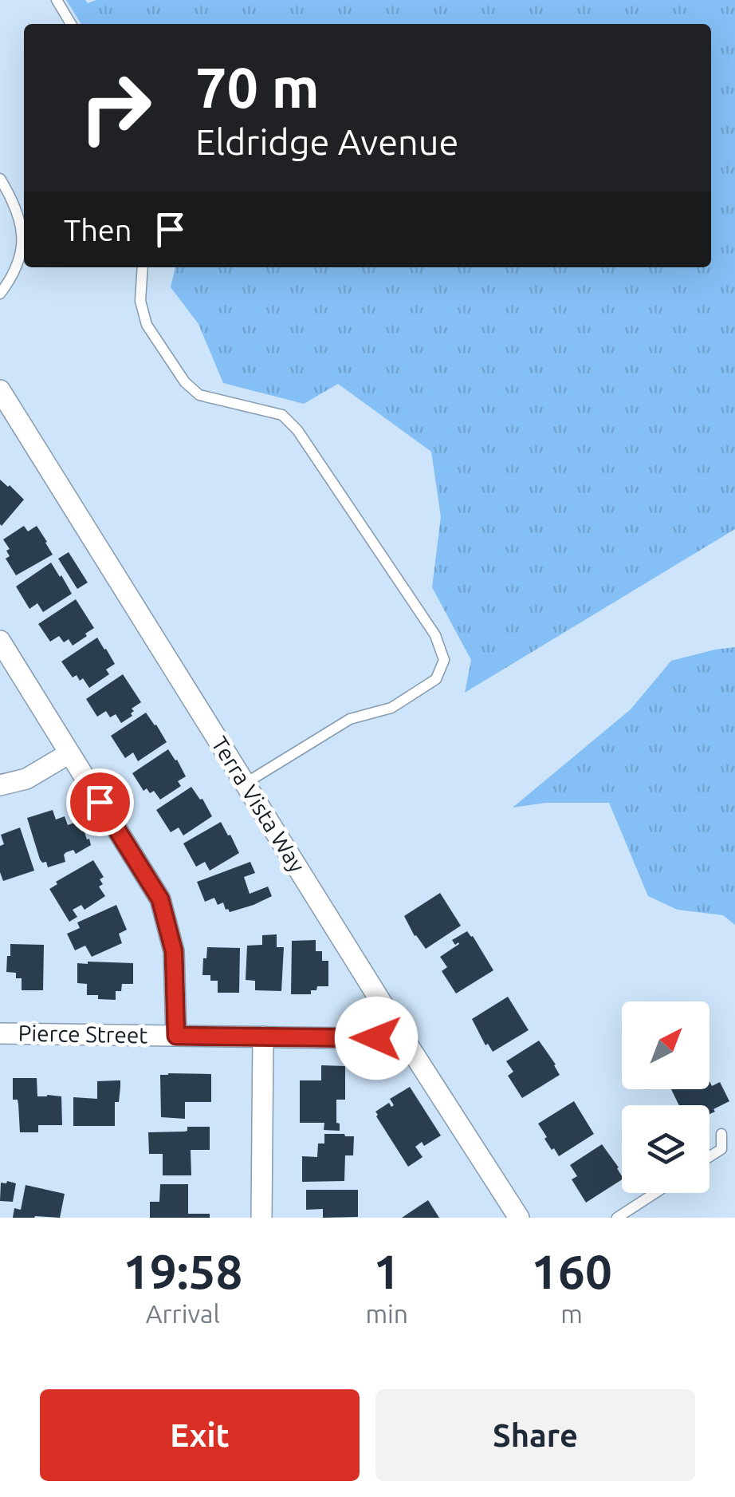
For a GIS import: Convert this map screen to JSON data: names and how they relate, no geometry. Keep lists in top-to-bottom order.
{
  "streets": {
    "street": ["Terra Vista Way", "Pierce Street"]
  },
  "crossings": [
    ["Terra Vista Way", "Pierce Street"]
  ],
  "north": "top right",
  "page": {
    "turn": ["70 m", "Eldridge Avenue"],
    "then": "Then",
    "eta": [
      "19:58",
      "Arrival",
      "1",
      "min",
      "160",
      "m"
    ],
    "buttons": ["Exit", "Share"]
  }
}
